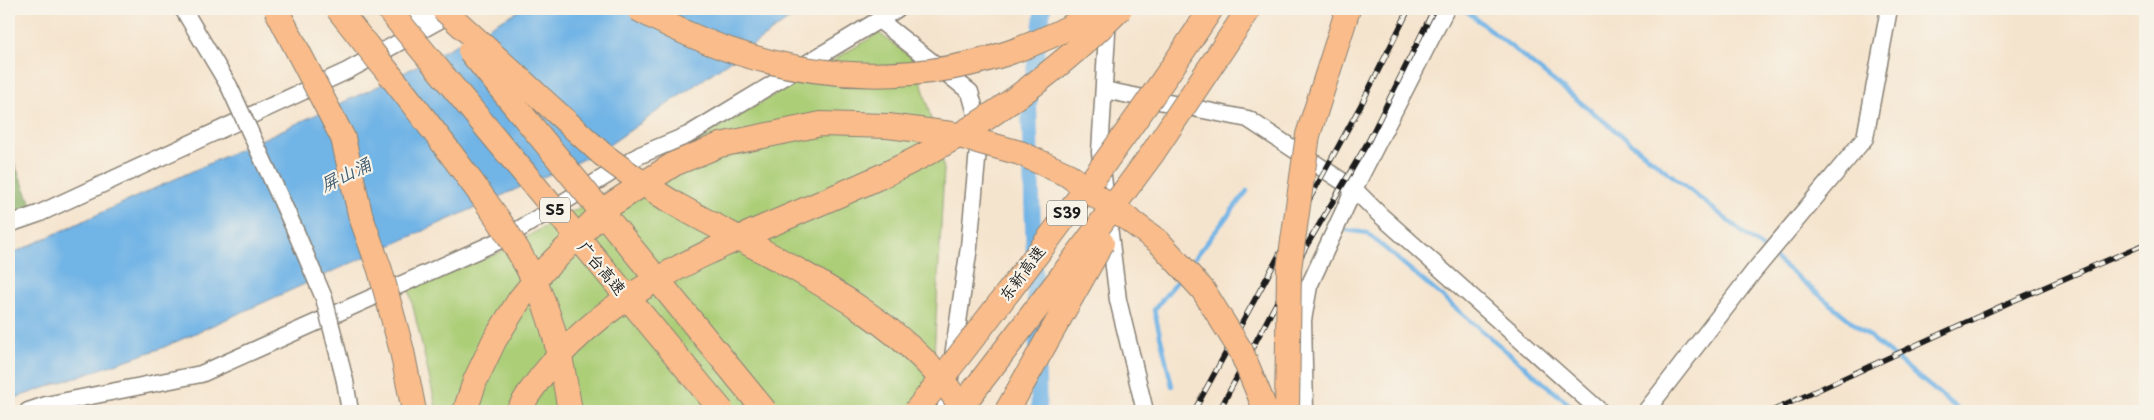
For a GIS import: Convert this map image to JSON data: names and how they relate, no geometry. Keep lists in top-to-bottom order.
{
  "streets": {
    "highway": [
      "S5",
      "S39",
      "广台高速",
      "东新高速"
    ]
  },
  "water": ["屏山涌"]
}
